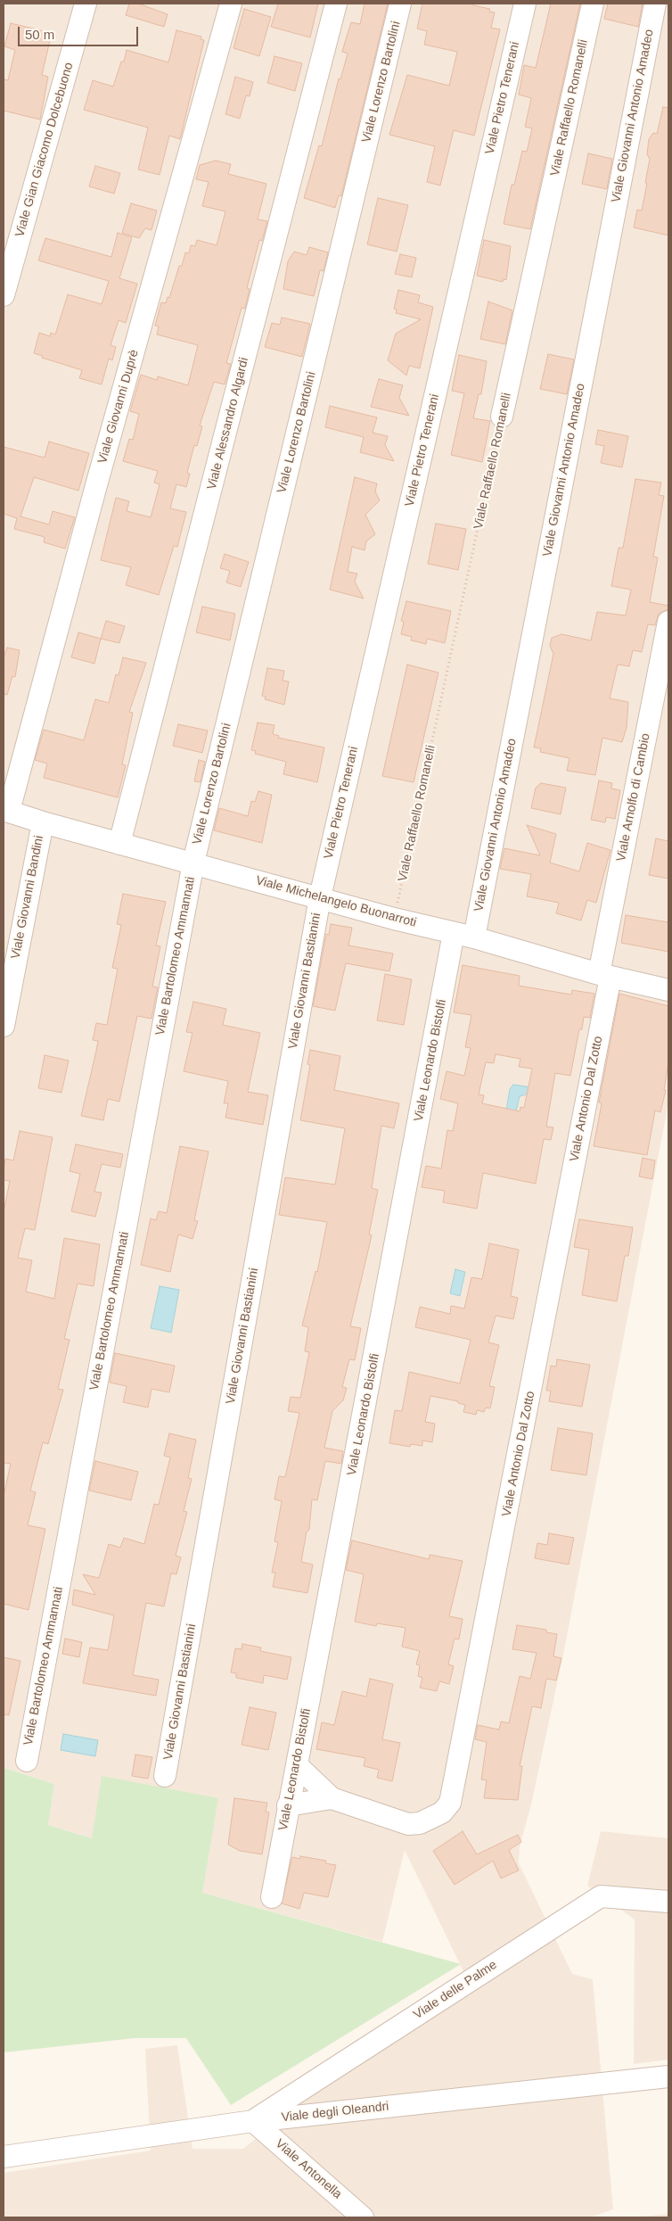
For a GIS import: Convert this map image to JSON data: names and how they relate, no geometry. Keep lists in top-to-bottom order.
{
  "streets": {
    "street": [
      "Viale Lorenzo Bartolini",
      "Viale Pietro Tenerani",
      "Viale Raffaello Romanelli",
      "Viale Giovanni Antonio Amadeo",
      "Viale Gian Giacomo Dolcebuono",
      "Viale Giovanni Duprè",
      "Viale Alessandro Algardi",
      "Viale Arnolfo di Cambio",
      "Viale Giovanni Bandini",
      "Viale Michelangelo Buonarroti",
      "Viale Bartolomeo Ammannati",
      "Viale Giovanni Bastianini",
      "Viale Leonardo Bistolfi",
      "Viale Antonio Dal Zotto",
      "Viale delle Palme",
      "Viale degli Oleandri",
      "Viale Antonella"
    ]
  },
  "crossings": [
    ["Viale Lorenzo Bartolini", "Viale Michelangelo Buonarroti"],
    ["Viale Lorenzo Bartolini", "Viale Bartolomeo Ammannati"],
    ["Viale Pietro Tenerani", "Viale Michelangelo Buonarroti"],
    ["Viale Pietro Tenerani", "Viale Giovanni Bastianini"],
    ["Viale Raffaello Romanelli", "Viale Michelangelo Buonarroti"],
    ["Viale Giovanni Antonio Amadeo", "Viale Michelangelo Buonarroti"],
    ["Viale Giovanni Antonio Amadeo", "Viale Leonardo Bistolfi"],
    ["Viale Giovanni Duprè", "Viale Michelangelo Buonarroti"],
    ["Viale Alessandro Algardi", "Viale Michelangelo Buonarroti"],
    ["Viale Arnolfo di Cambio", "Viale Michelangelo Buonarroti"],
    ["Viale Arnolfo di Cambio", "Viale Antonio Dal Zotto"],
    ["Viale Giovanni Bandini", "Viale Michelangelo Buonarroti"],
    ["Viale Michelangelo Buonarroti", "Viale Bartolomeo Ammannati"],
    ["Viale Michelangelo Buonarroti", "Viale Giovanni Bastianini"],
    ["Viale Michelangelo Buonarroti", "Viale Leonardo Bistolfi"],
    ["Viale Michelangelo Buonarroti", "Viale Antonio Dal Zotto"],
    ["Viale Leonardo Bistolfi", "Viale Antonio Dal Zotto"],
    ["Viale delle Palme", "Viale degli Oleandri"],
    ["Viale delle Palme", "Viale Antonella"],
    ["Viale degli Oleandri", "Viale Antonella"]
  ],
  "scale_bar": "50 m"
}
